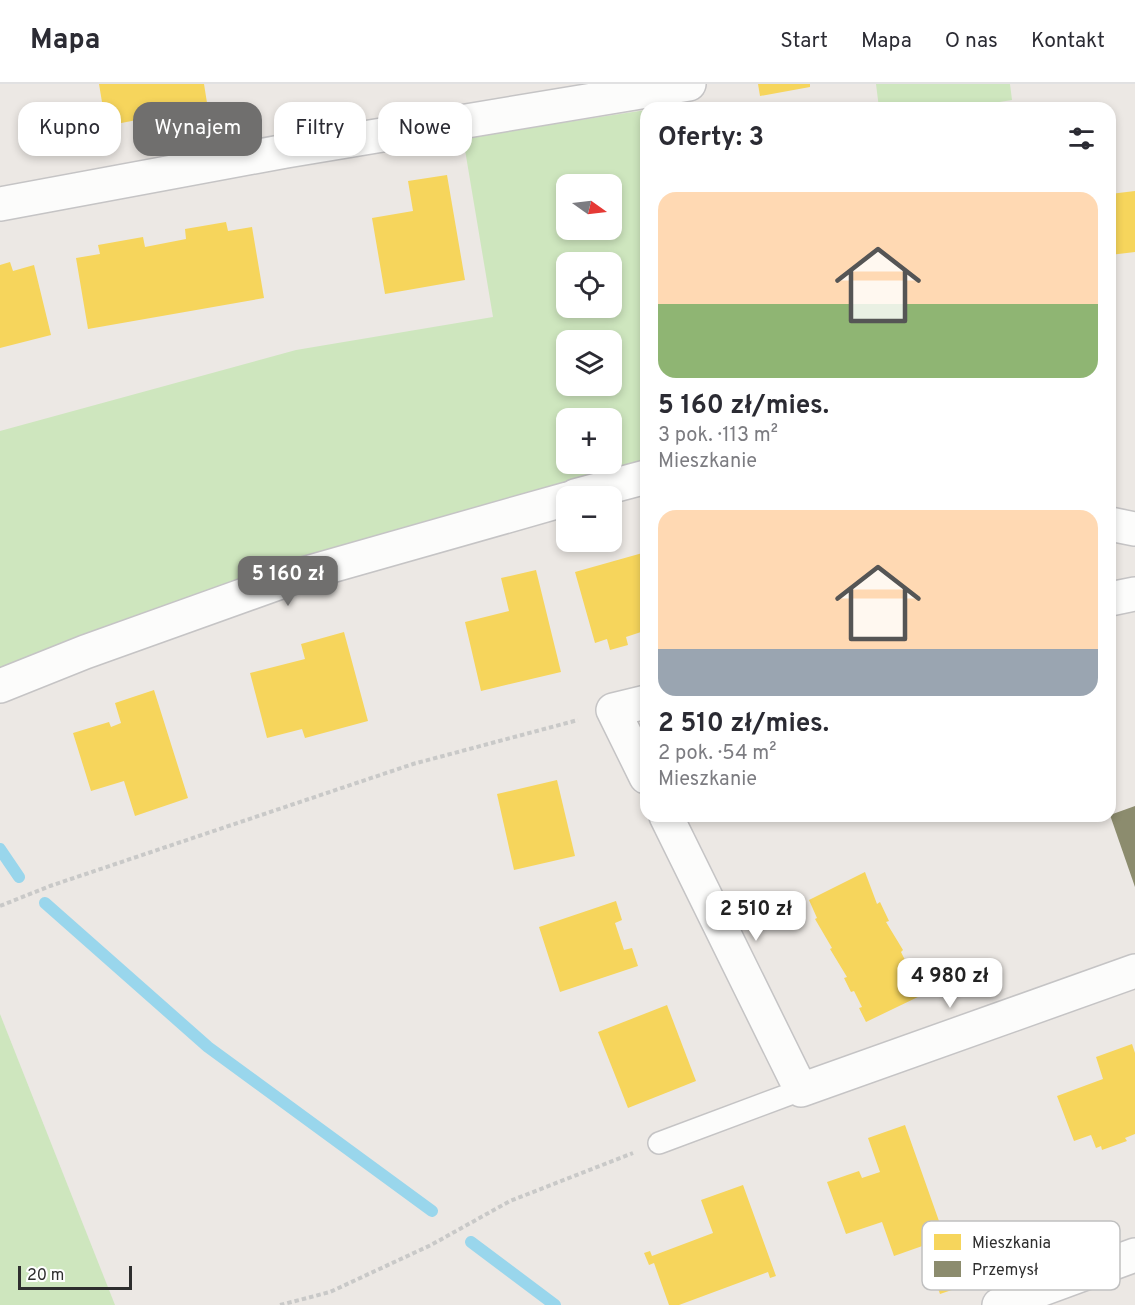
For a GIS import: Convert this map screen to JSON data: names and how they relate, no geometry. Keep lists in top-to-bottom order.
{
  "legend": ["Mieszkania", "Przemysł"],
  "scale_bar": "20 m",
  "north": "right",
  "page": {
    "header": "Mapa",
    "nav": [
      "Start",
      "Mapa",
      "O nas",
      "Kontakt"
    ],
    "chip": [
      "Kupno",
      "Wynajem",
      "Filtry",
      "Nowe"
    ],
    "heading": "Oferty: 3",
    "map_buttons": ["+", "−"],
    "list": [
      {
        "name": "5 160 zł/mies.",
        "note": "3 pok. · 113 m² · Mieszkanie"
      },
      {
        "name": "2 510 zł/mies.",
        "note": "2 pok. · 54 m² · Mieszkanie"
      }
    ],
    "price": ["5 160 zł", "2 510 zł", "4 980 zł"],
    "scale": "20 m"
  }
}
